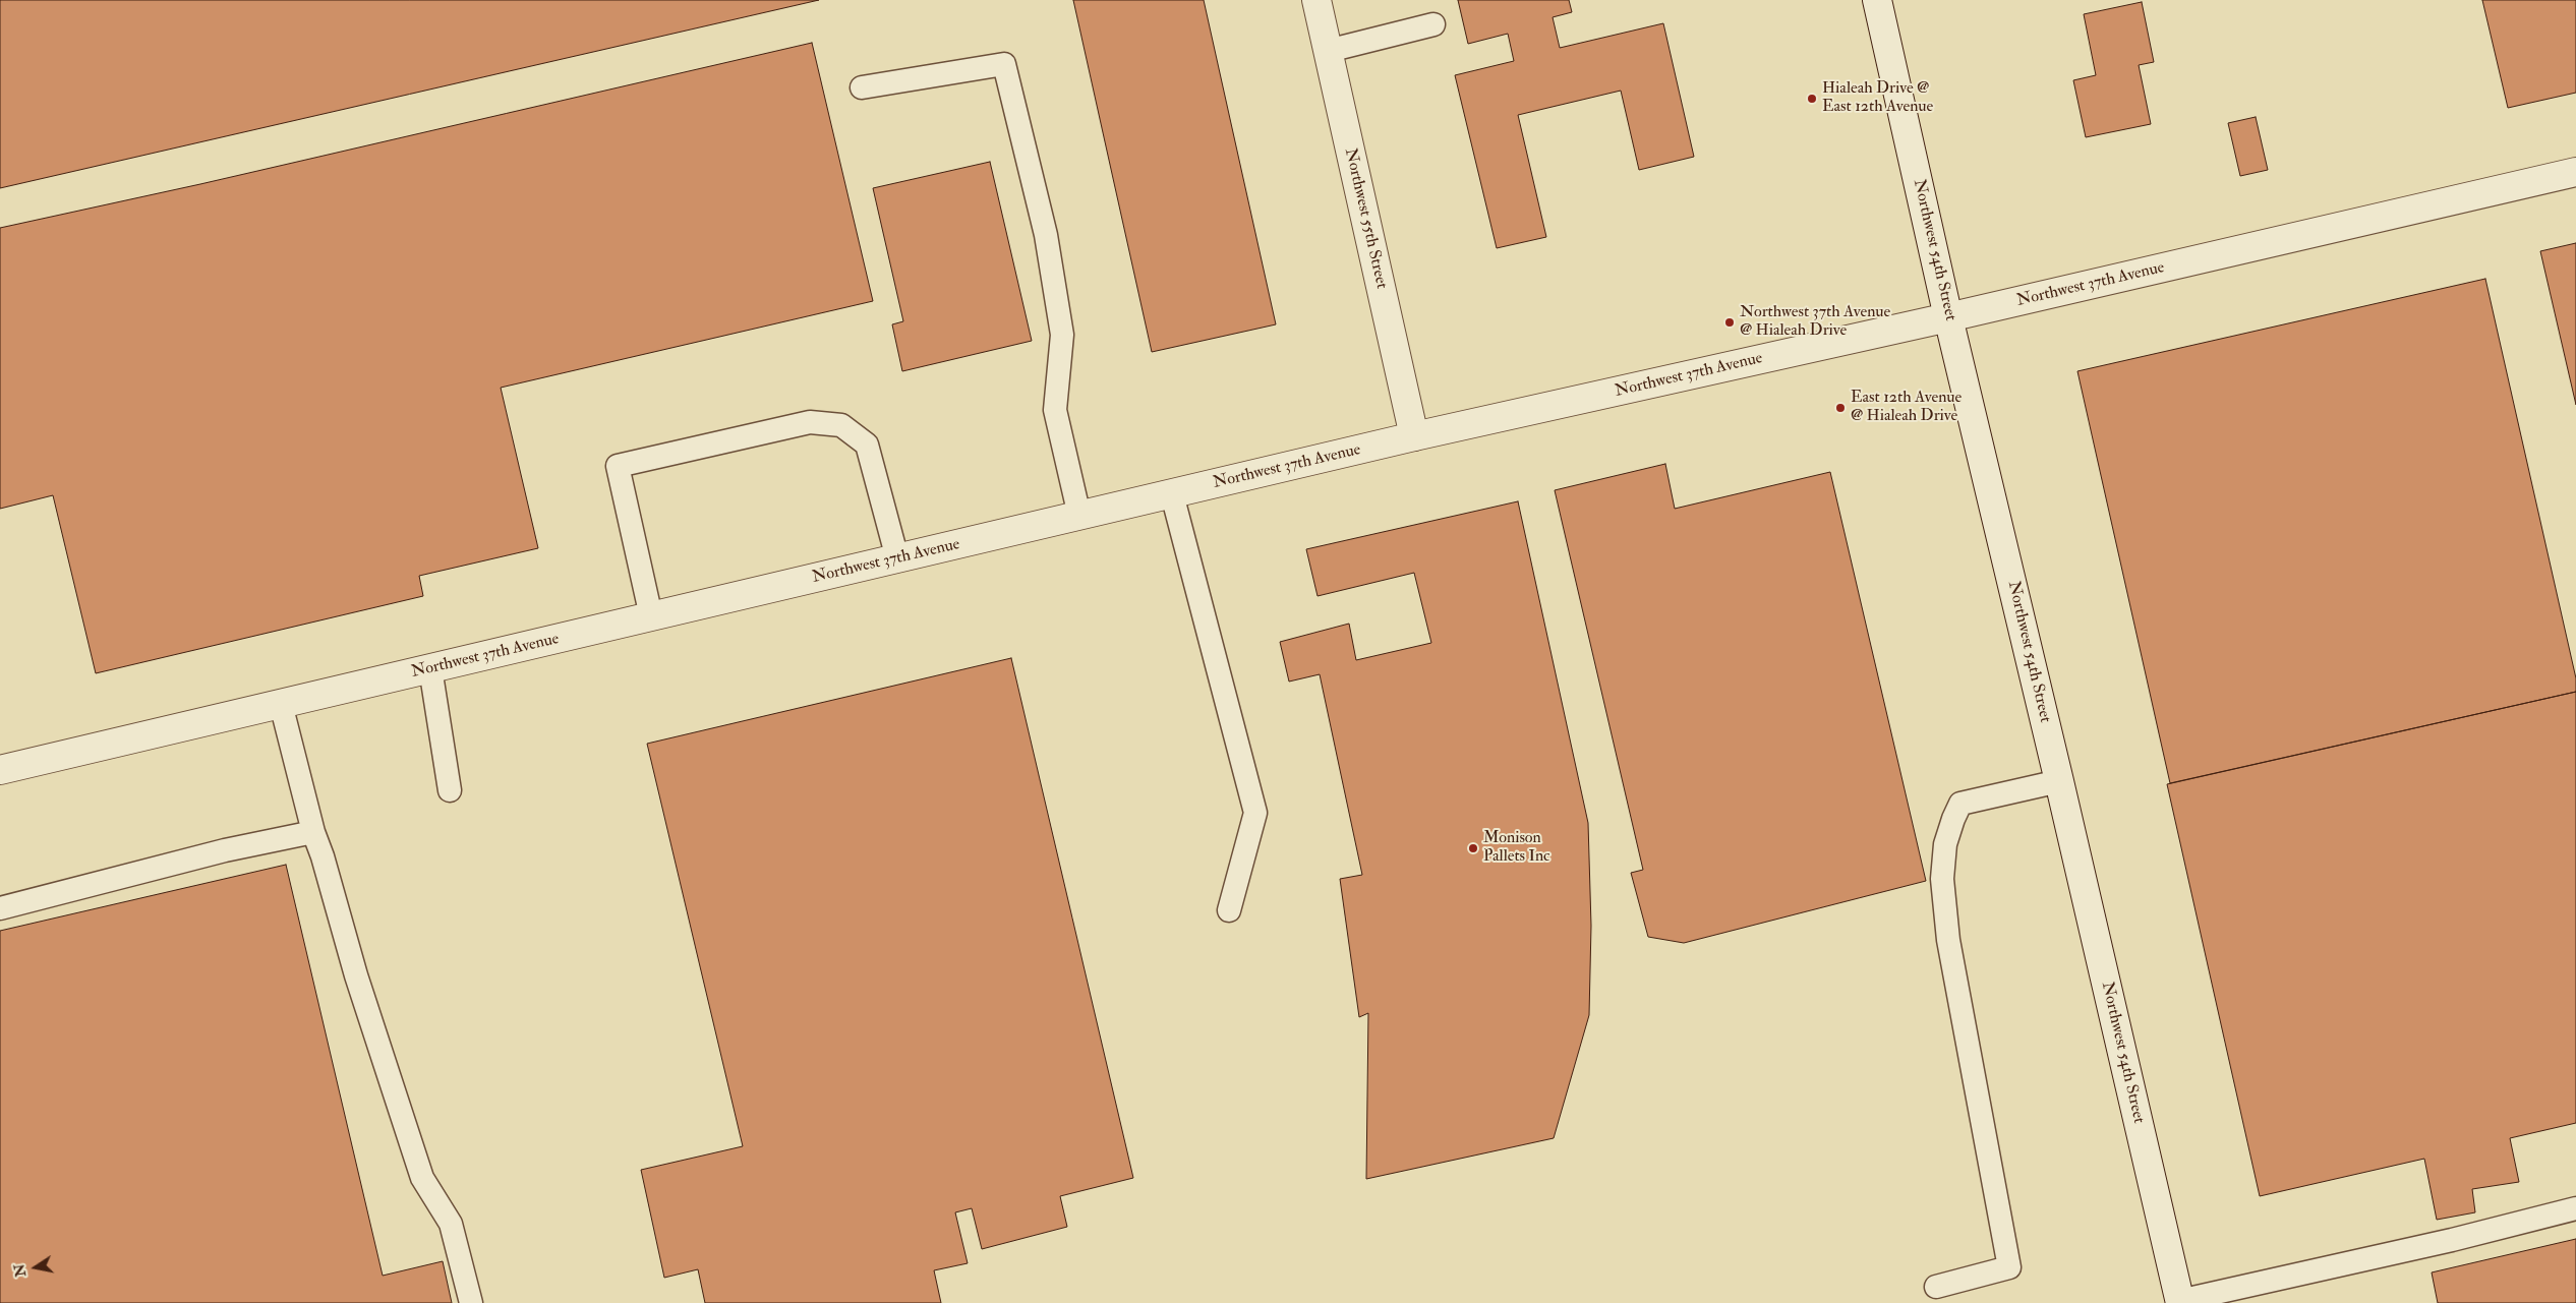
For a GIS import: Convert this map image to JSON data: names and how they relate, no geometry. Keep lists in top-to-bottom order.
{
  "streets": {
    "street": ["Northwest 55th Street", "Northwest 54th Street", "Northwest 37th Avenue"]
  },
  "crossings": [
    ["Northwest 55th Street", "Northwest 37th Avenue"],
    ["Northwest 54th Street", "Northwest 37th Avenue"]
  ],
  "places": [
    "Hialeah Drive @ East 12th Avenue",
    "Northwest 37th Avenue @ Hialeah Drive",
    "East 12th Avenue @ Hialeah Drive",
    "Monison Pallets Inc"
  ],
  "north": "left"
}
